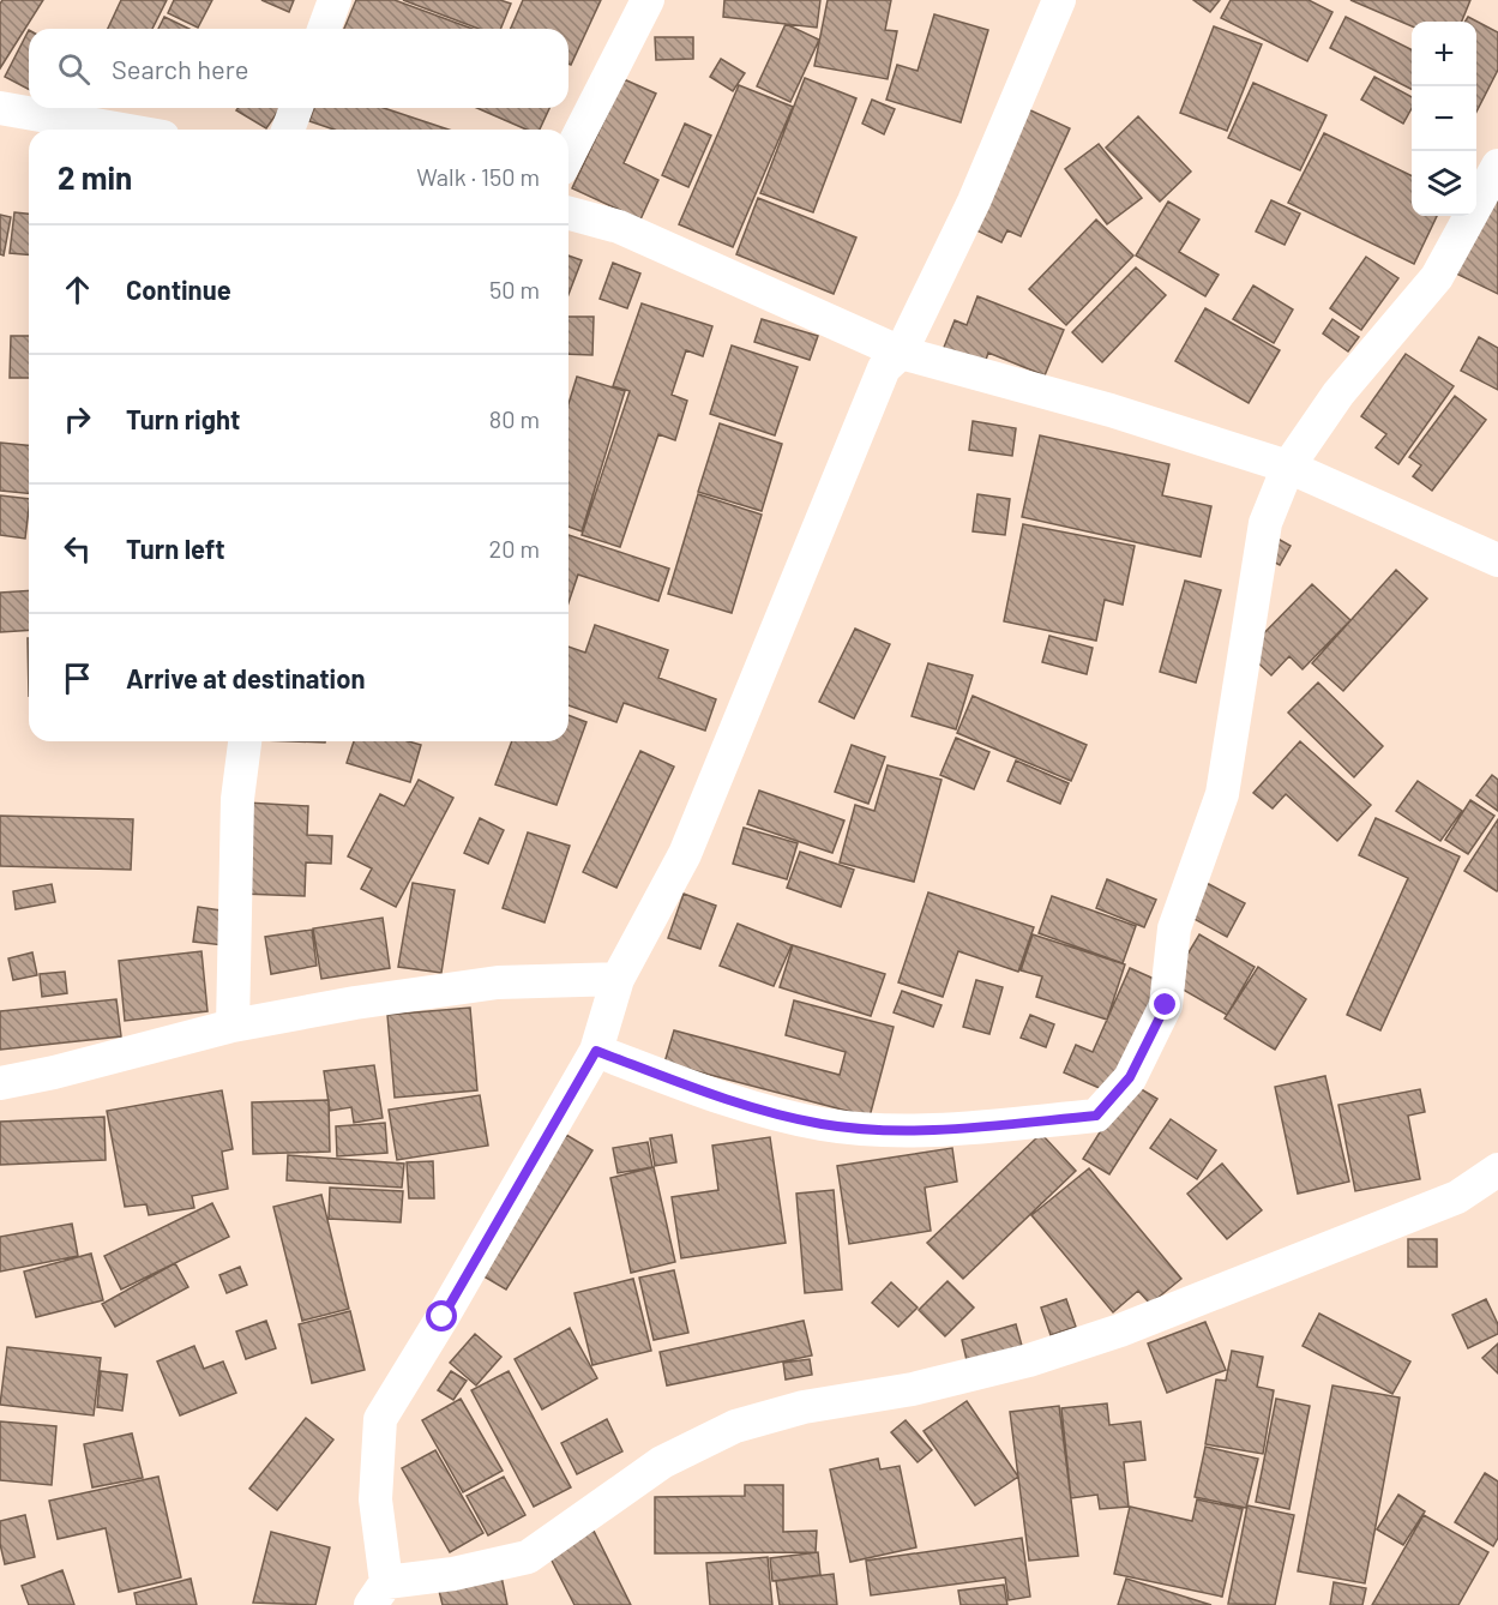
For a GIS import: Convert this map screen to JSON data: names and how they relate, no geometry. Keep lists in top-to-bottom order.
{
  "page": {
    "map_buttons": ["+", "−"],
    "search": "Search here",
    "heading": ["2 min", "Walk · 150 m"],
    "list": [
      ["Continue", "50 m"],
      ["Turn right", "80 m"],
      ["Turn left", "20 m"],
      "Arrive at destination"
    ]
  }
}
